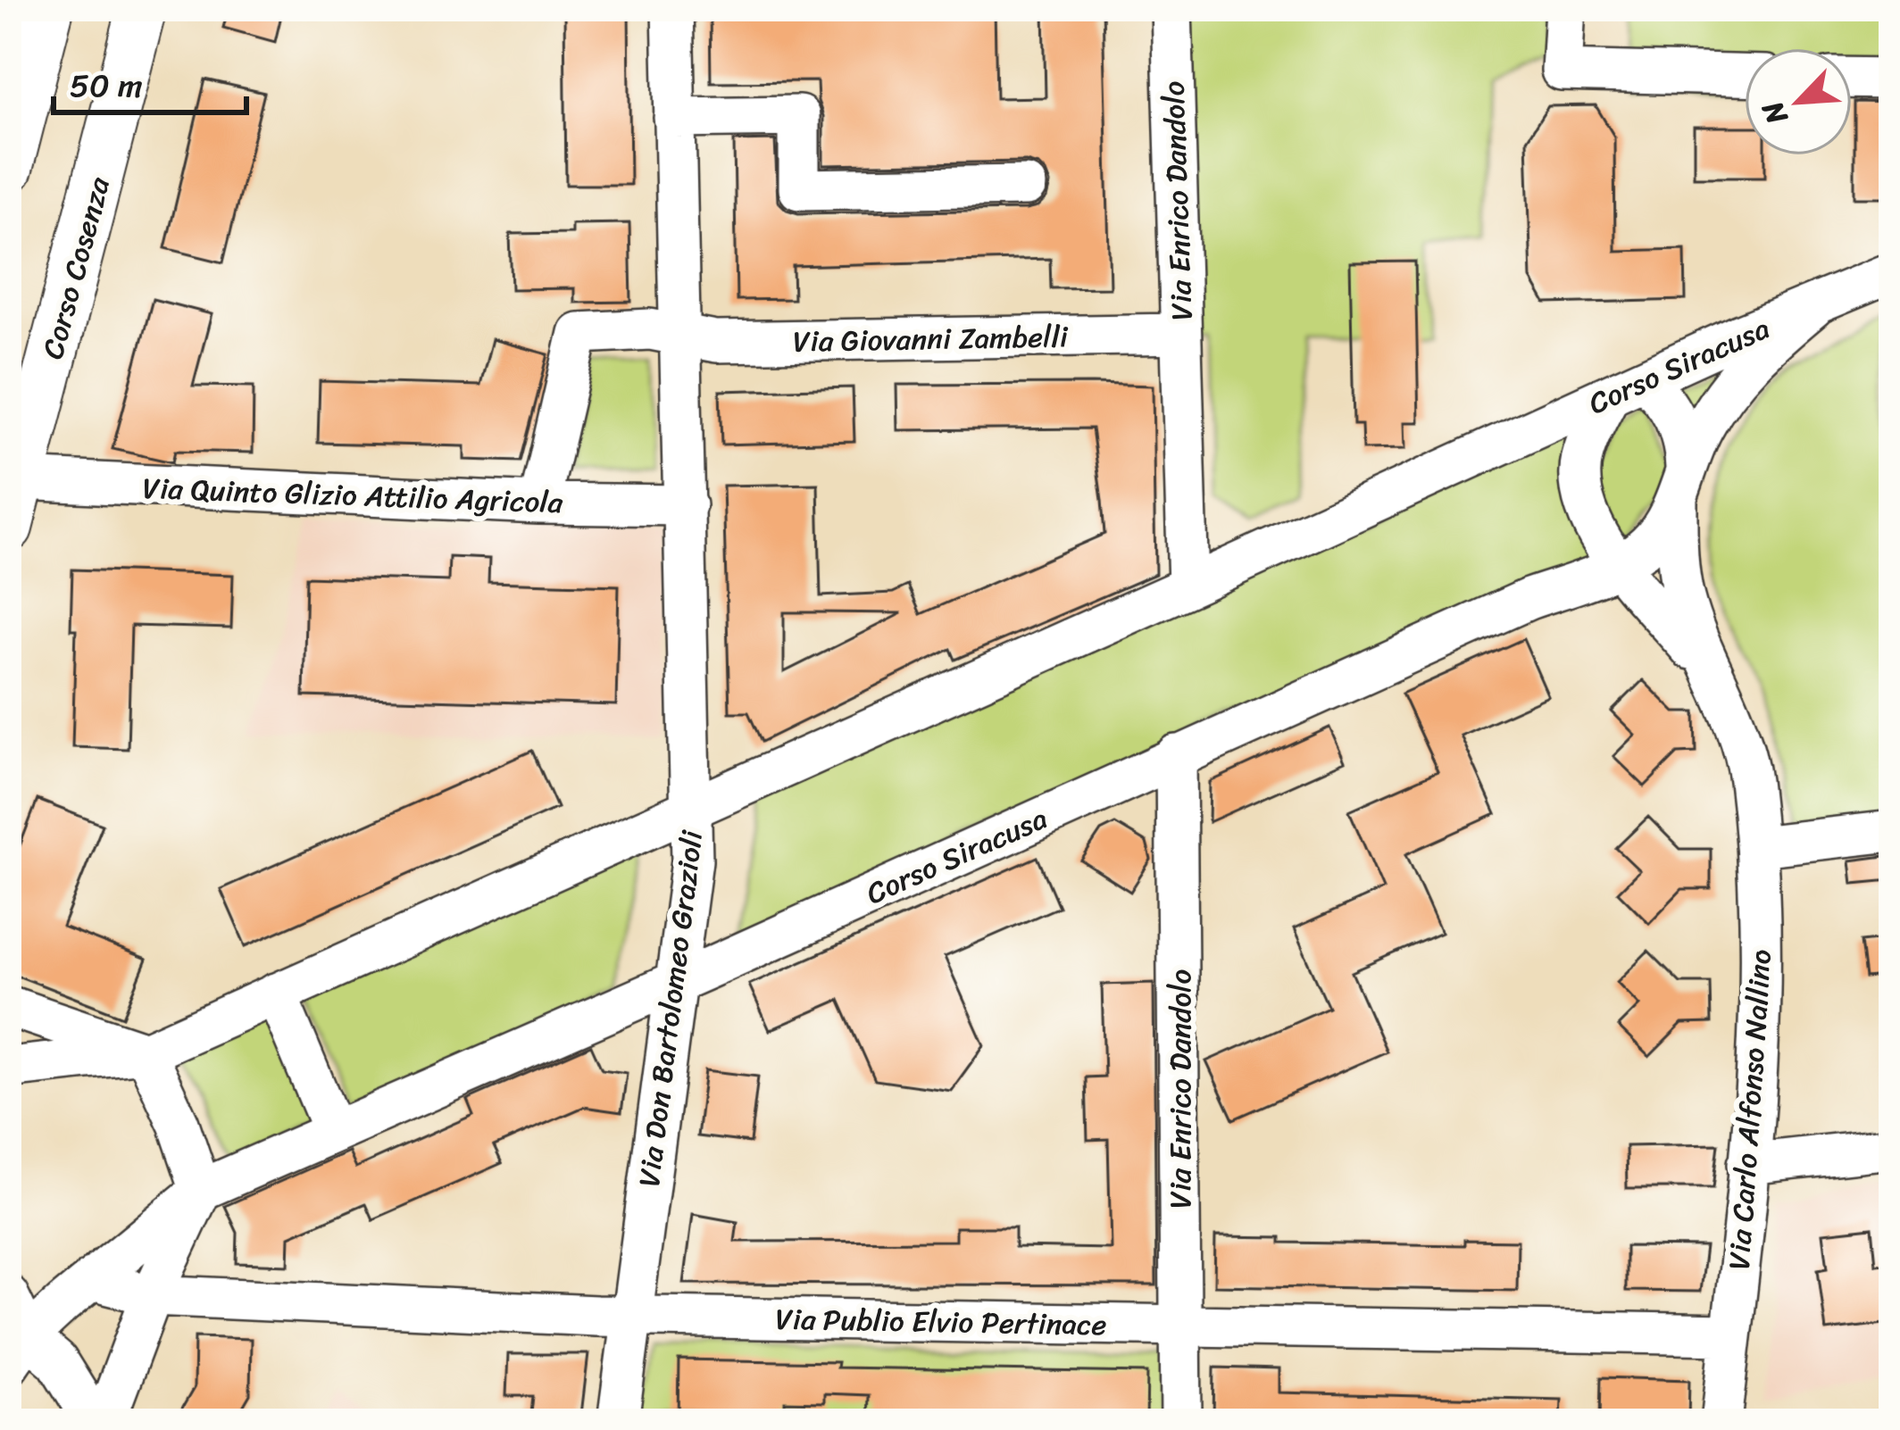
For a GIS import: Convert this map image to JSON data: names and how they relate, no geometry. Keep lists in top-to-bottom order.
{
  "streets": {
    "main road": ["Corso Cosenza"],
    "street": [
      "Via Enrico Dandolo",
      "Via Giovanni Zambelli",
      "Corso Siracusa",
      "Via Quinto Glizio Attilio Agricola",
      "Via Don Bartolomeo Grazioli",
      "Via Carlo Alfonso Nallino",
      "Via Publio Elvio Pertinace"
    ]
  },
  "crossings": [
    ["Via Enrico Dandolo", "Via Giovanni Zambelli"],
    ["Via Enrico Dandolo", "Corso Siracusa"],
    ["Via Enrico Dandolo", "Via Publio Elvio Pertinace"],
    ["Corso Cosenza", "Via Quinto Glizio Attilio Agricola"],
    ["Via Giovanni Zambelli", "Via Don Bartolomeo Grazioli"],
    ["Corso Siracusa", "Via Don Bartolomeo Grazioli"],
    ["Corso Siracusa", "Via Carlo Alfonso Nallino"],
    ["Corso Siracusa", "Via Publio Elvio Pertinace"],
    ["Via Quinto Glizio Attilio Agricola", "Via Don Bartolomeo Grazioli"],
    ["Via Don Bartolomeo Grazioli", "Via Publio Elvio Pertinace"],
    ["Via Carlo Alfonso Nallino", "Via Publio Elvio Pertinace"]
  ],
  "scale_bar": "50 m",
  "north": "bottom left"
}
